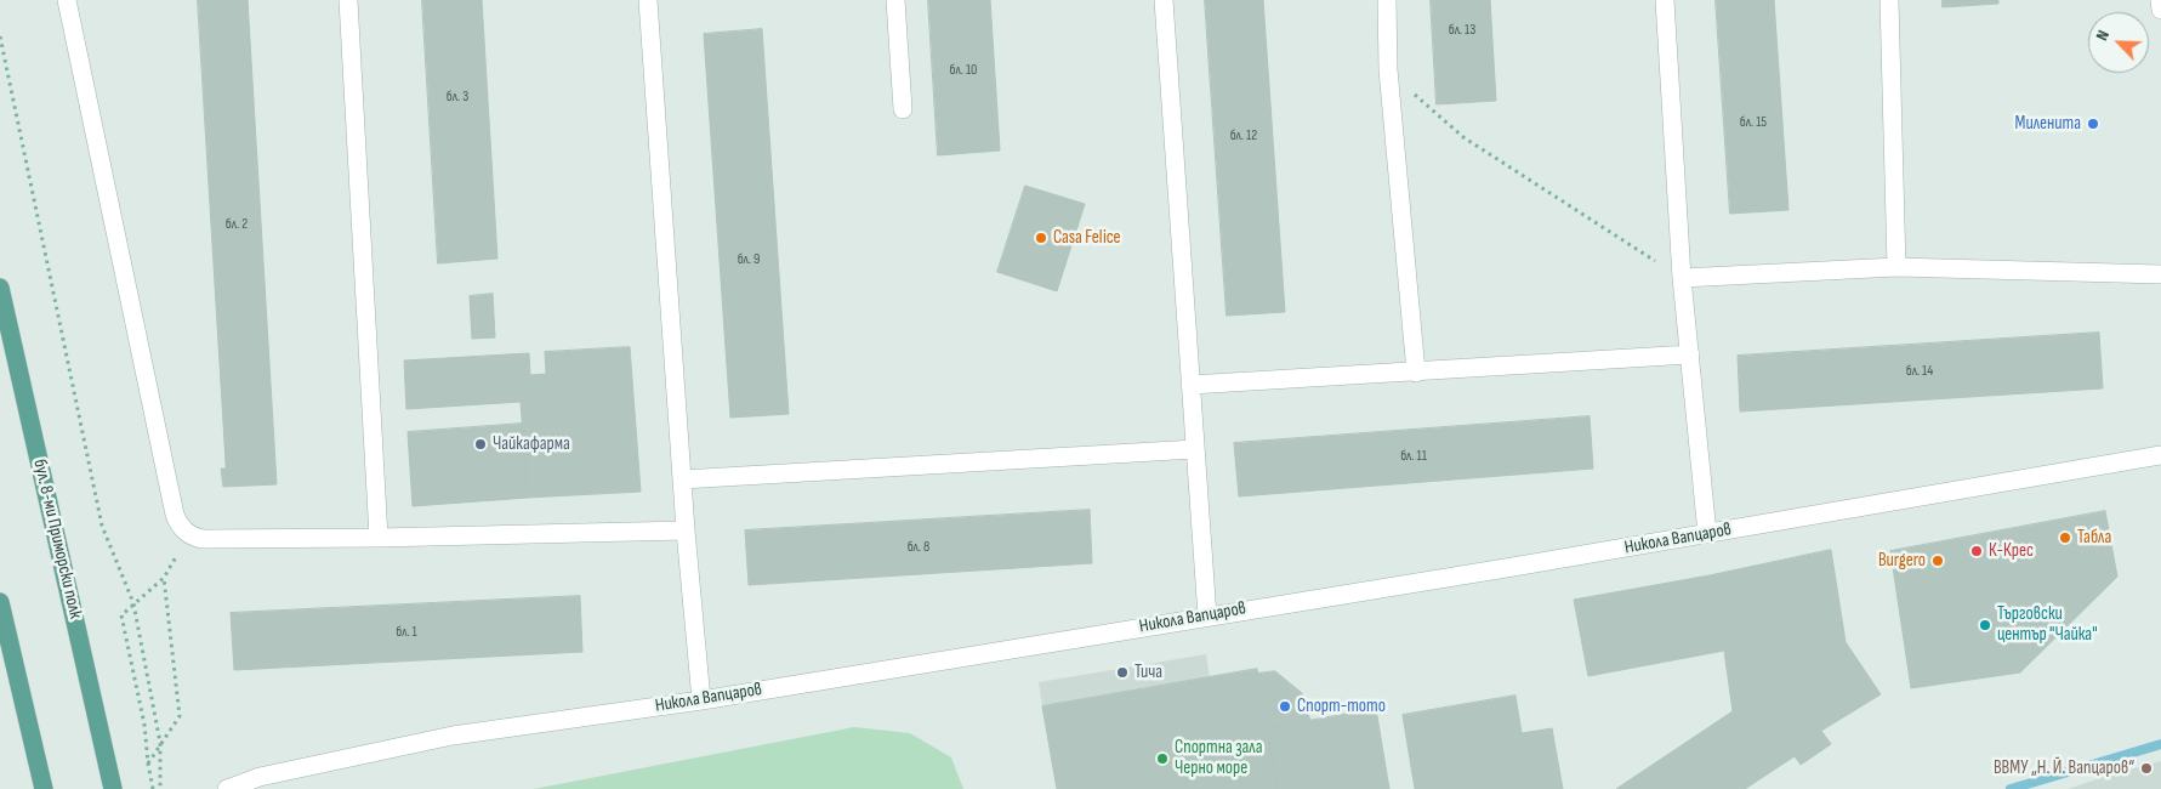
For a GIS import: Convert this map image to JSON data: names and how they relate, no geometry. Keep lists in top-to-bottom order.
{
  "streets": {
    "main road": ["бул. 8-ми Приморски полк"],
    "street": ["Никола Вапцаров"]
  },
  "places": [
    "Миленита",
    "Casa Felice",
    "Чайкафарма",
    "Табла",
    "К-Крес",
    "Burgero",
    "Търговски център \"Чайка\"",
    "Тича",
    "Спорт-тото",
    "Спортна зала Черно море",
    "ВВМУ „Н. Й. Вапцаров“"
  ],
  "house_numbers": [
    "бл. 13",
    "бл. 10",
    "бл. 3",
    "бл. 15",
    "бл. 12",
    "бл. 2",
    "бл. 9",
    "бл. 14",
    "бл. 11",
    "бл. 8",
    "бл. 1"
  ],
  "north": "top left"
}
